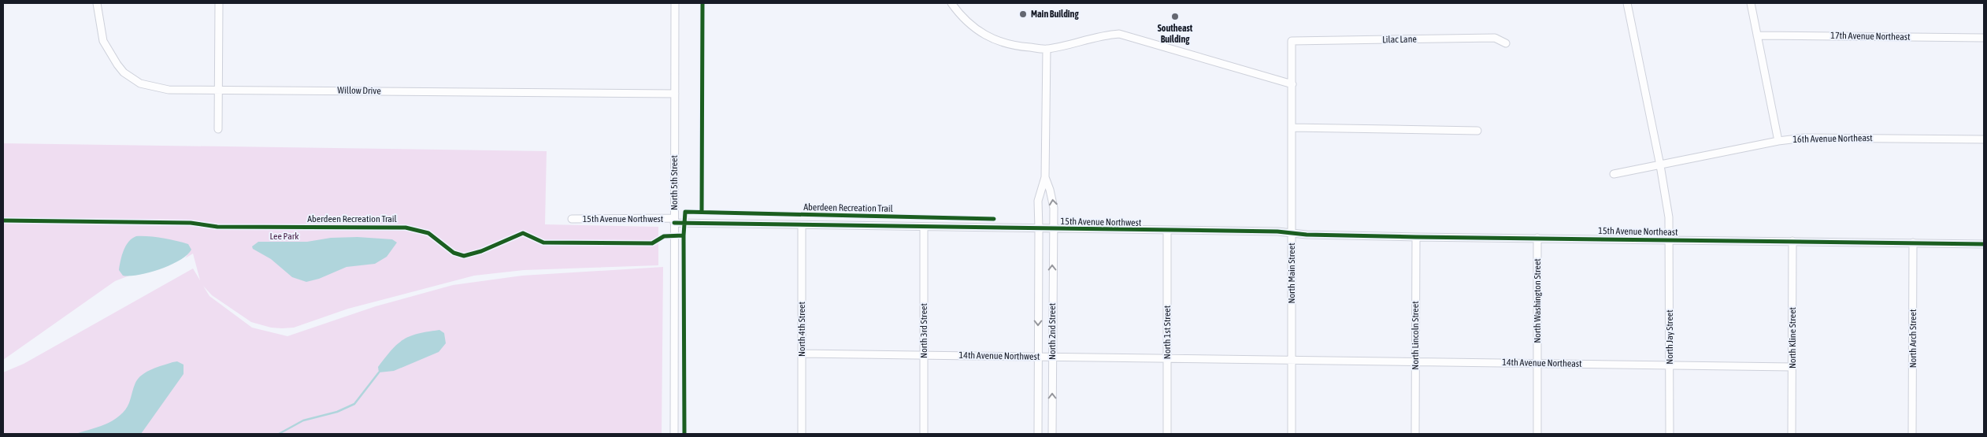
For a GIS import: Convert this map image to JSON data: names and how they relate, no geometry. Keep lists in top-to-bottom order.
{
  "streets": {
    "street": [
      "17th Avenue Northeast",
      "Lilac Lane",
      "Willow Drive",
      "16th Avenue Northeast",
      "North 5th Street",
      "15th Avenue Northwest",
      "15th Avenue Northeast",
      "North Main Street",
      "North Washington Street",
      "North 4th Street",
      "North 3rd Street",
      "North 2nd Street",
      "North 1st Street",
      "North Lincoln Street",
      "North Jay Street",
      "North Kline Street",
      "North Arch Street",
      "14th Avenue Northwest",
      "14th Avenue Northeast"
    ],
    "cycle path": ["Aberdeen Recreation Trail"]
  },
  "crossings": [
    ["Lilac Lane", "North Main Street"],
    ["Willow Drive", "North 5th Street"],
    ["16th Avenue Northeast", "North Jay Street"],
    ["North 5th Street", "15th Avenue Northwest"],
    ["15th Avenue Northwest", "15th Avenue Northeast"],
    ["15th Avenue Northwest", "North Main Street"],
    ["15th Avenue Northwest", "North 4th Street"],
    ["15th Avenue Northwest", "North 3rd Street"],
    ["15th Avenue Northwest", "North 2nd Street"],
    ["15th Avenue Northwest", "North 1st Street"],
    ["15th Avenue Northeast", "North Main Street"],
    ["15th Avenue Northeast", "North Washington Street"],
    ["15th Avenue Northeast", "North Lincoln Street"],
    ["15th Avenue Northeast", "North Jay Street"],
    ["15th Avenue Northeast", "North Kline Street"],
    ["15th Avenue Northeast", "North Arch Street"],
    ["North Main Street", "14th Avenue Northwest"],
    ["North Main Street", "14th Avenue Northeast"],
    ["North Washington Street", "14th Avenue Northeast"],
    ["North 4th Street", "14th Avenue Northwest"],
    ["North 3rd Street", "14th Avenue Northwest"],
    ["North 2nd Street", "14th Avenue Northwest"],
    ["North 1st Street", "14th Avenue Northwest"],
    ["North Lincoln Street", "14th Avenue Northeast"],
    ["North Jay Street", "14th Avenue Northeast"],
    ["North Kline Street", "14th Avenue Northeast"],
    ["14th Avenue Northwest", "14th Avenue Northeast"]
  ],
  "parks": ["Lee Park"],
  "places": ["Main Building", "Southeast Building"]
}
